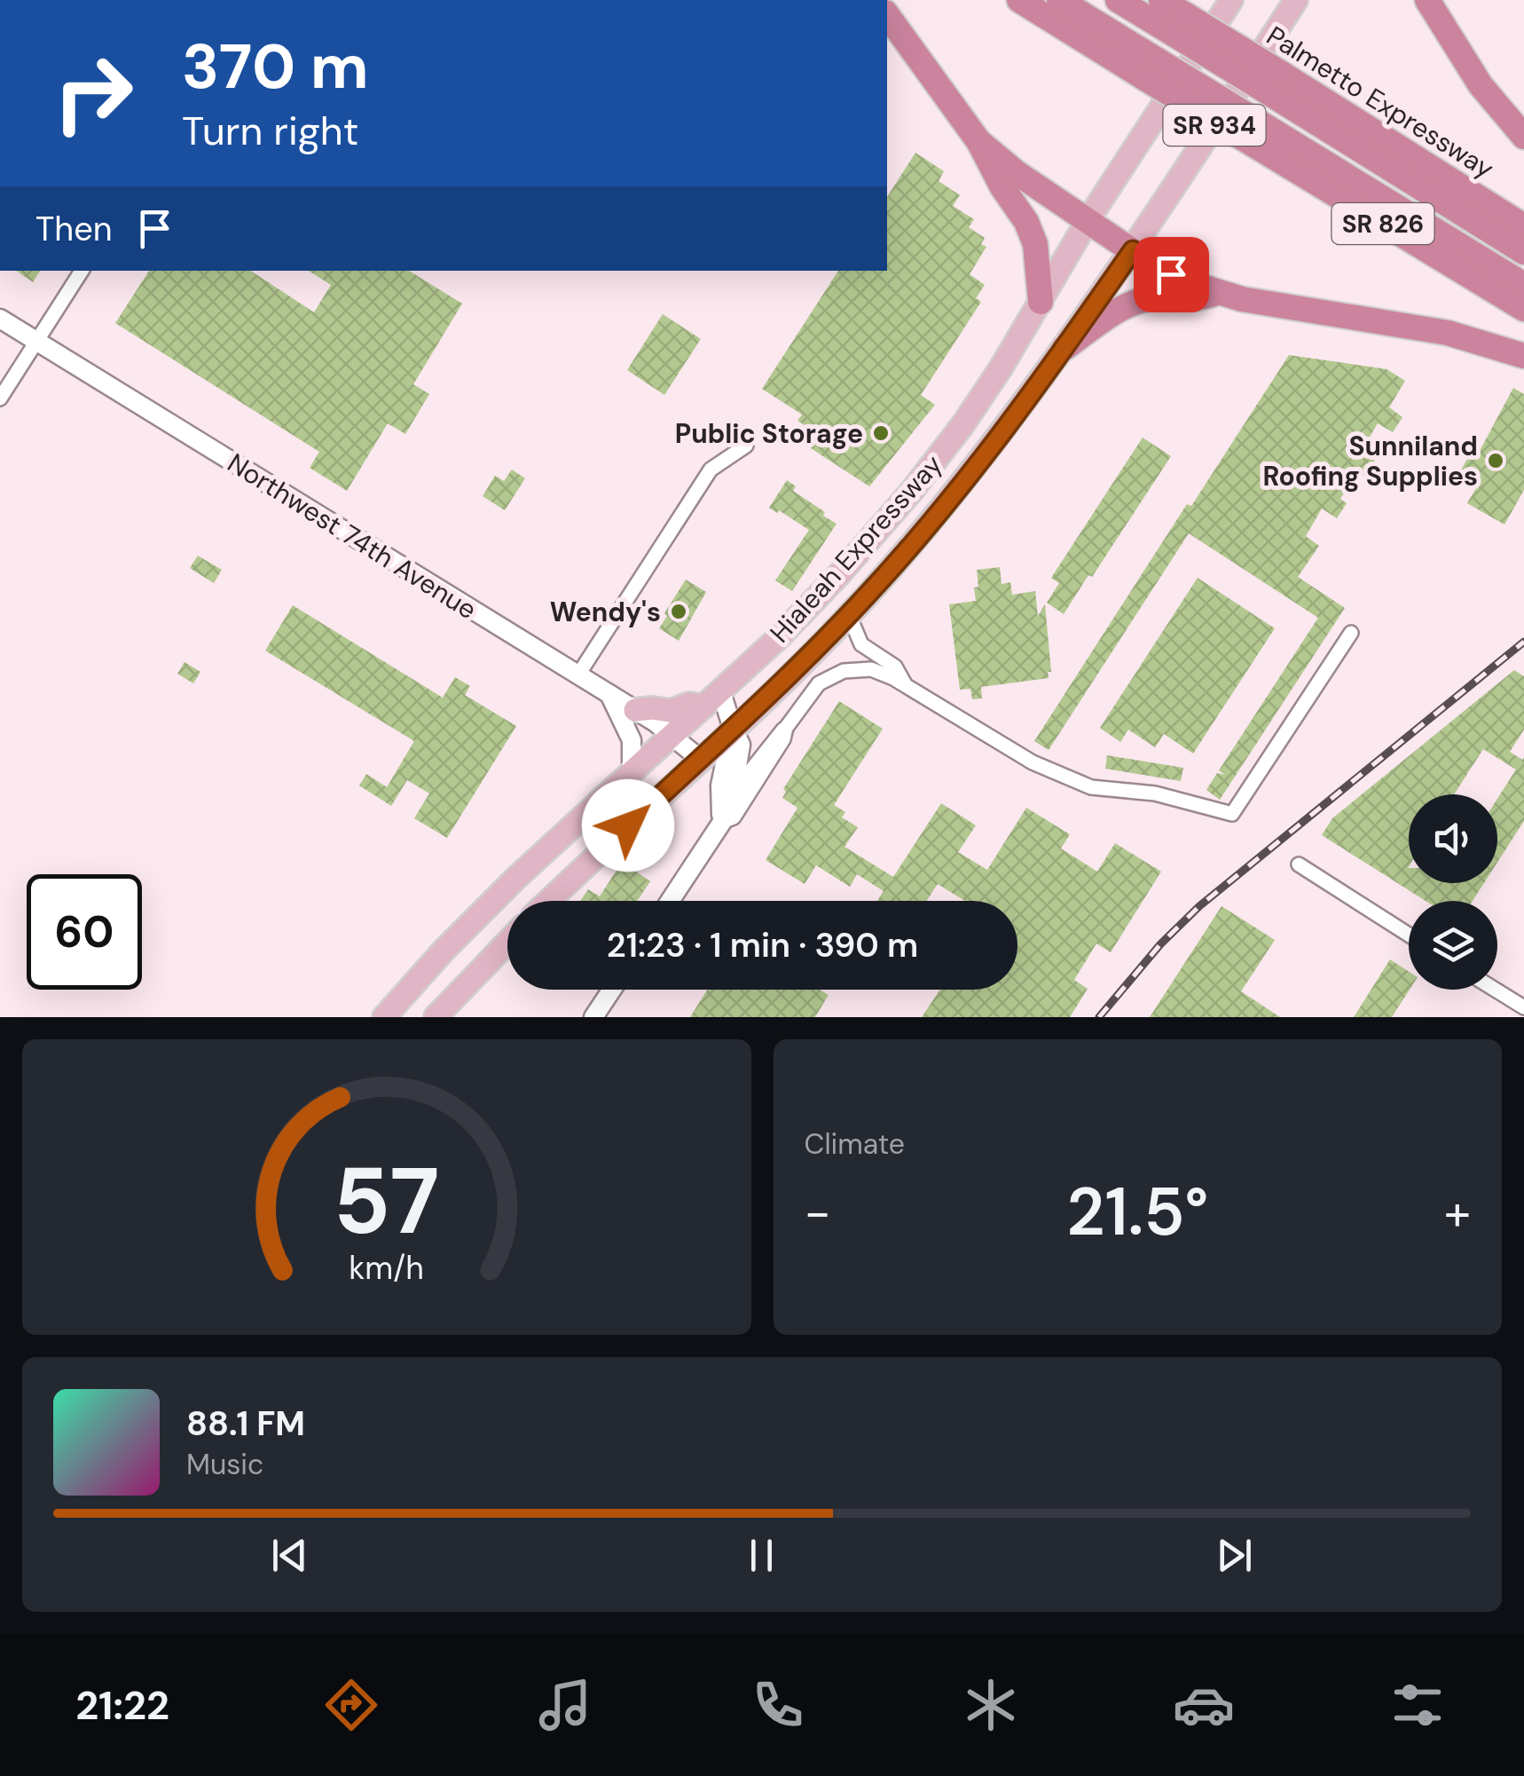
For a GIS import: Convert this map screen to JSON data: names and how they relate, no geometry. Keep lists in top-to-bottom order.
{
  "streets": {
    "highway": ["Palmetto Expressway", "SR 826"],
    "main road": ["SR 934", "Hialeah Expressway"],
    "street": ["Northwest 74th Avenue"]
  },
  "crossings": [
    ["Northwest 74th Avenue", "Hialeah Expressway"]
  ],
  "places": ["Public Storage", "Sunniland Roofing Supplies", "Wendy's"],
  "page": {
    "turn": ["370 m", "Turn right"],
    "then": "Then",
    "limit": "60",
    "trip": "21:23 · 1 min · 390 m",
    "tile": "Climate",
    "heat": ["−", "21.5°", "+"],
    "song": ["88.1 FM", "Music"],
    "tabs": "21:22",
    "gauge": ["57", "km/h"]
  }
}
